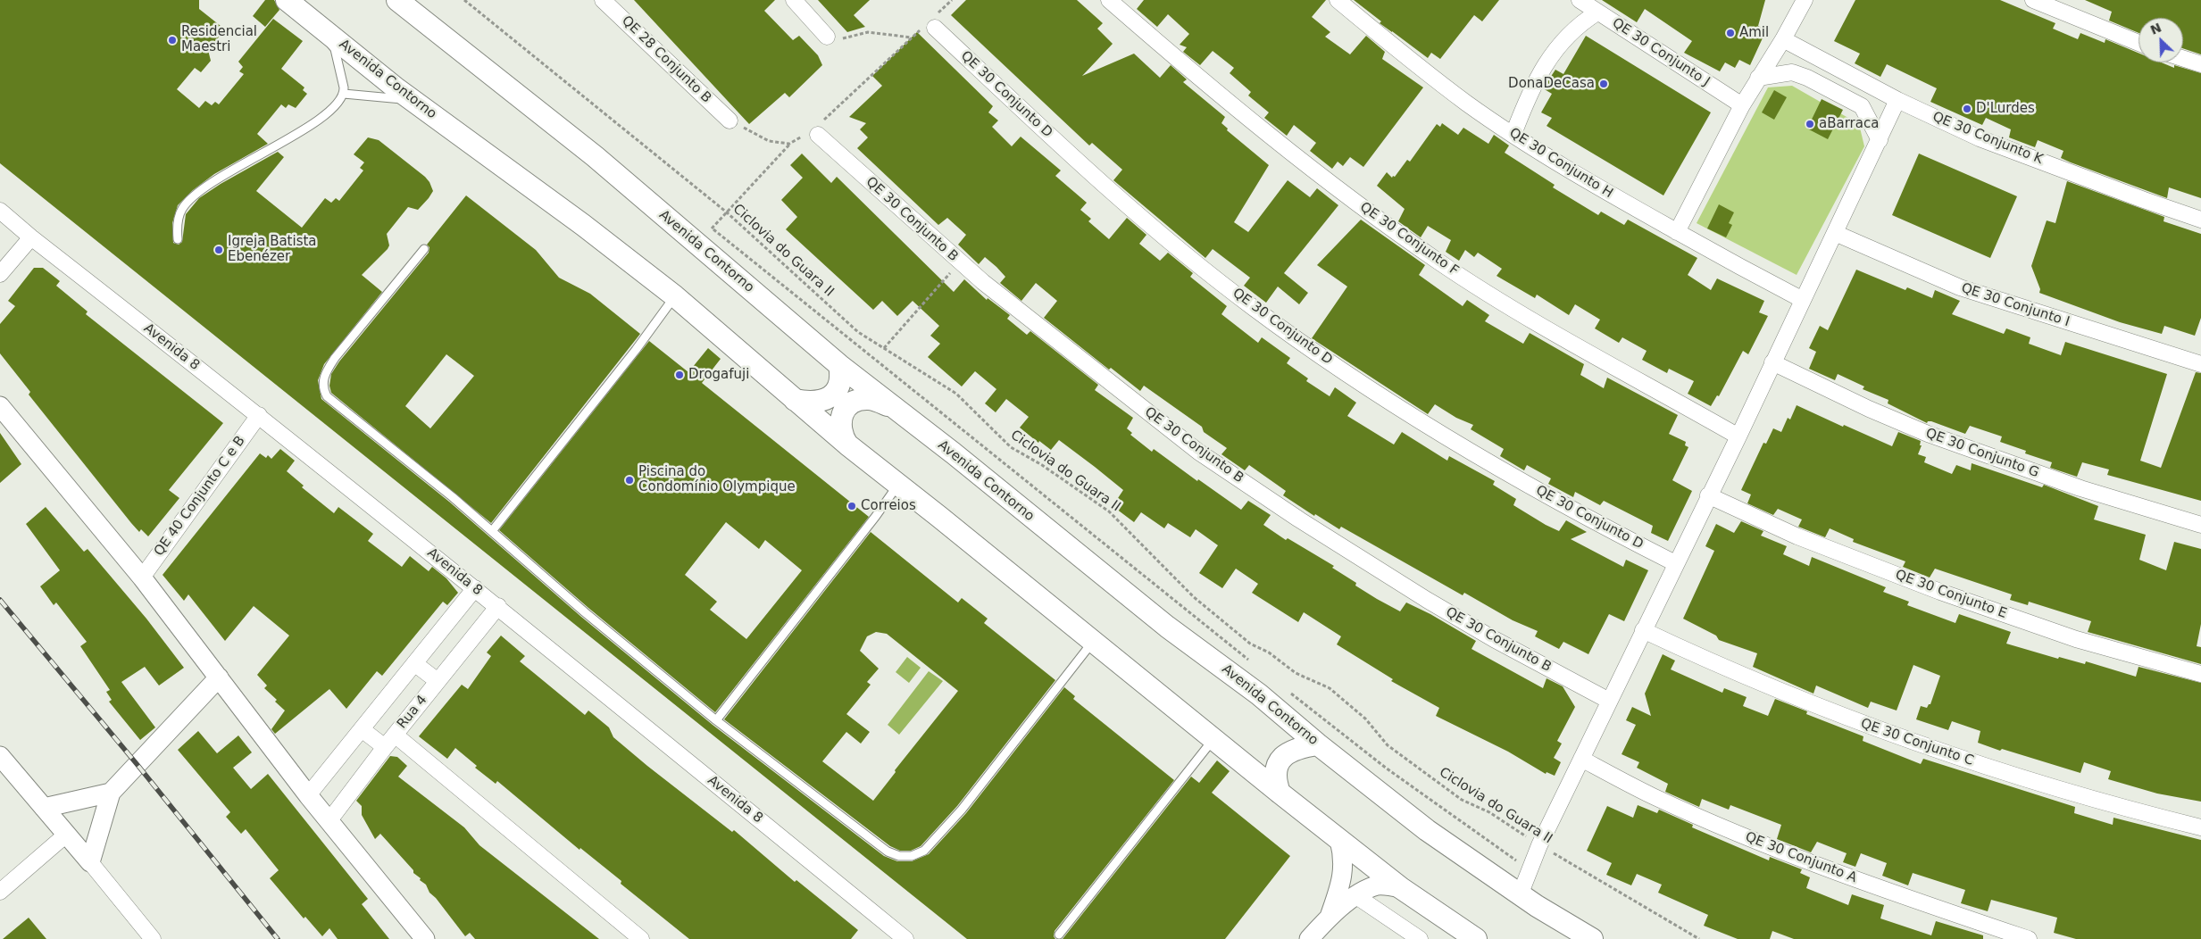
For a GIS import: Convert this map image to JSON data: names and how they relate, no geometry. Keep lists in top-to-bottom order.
{
  "streets": {
    "main road": ["Avenida Contorno"],
    "street": [
      "QE 30 Conjunto J",
      "QE 28 Conjunto B",
      "QE 30 Conjunto D",
      "QE 30 Conjunto K",
      "QE 30 Conjunto H",
      "QE 30 Conjunto B",
      "QE 30 Conjunto F",
      "QE 30 Conjunto I",
      "Avenida 8",
      "QE 30 Conjunto G",
      "QE 40 Conjunto C e B",
      "QE 30 Conjunto E",
      "Rua 4",
      "QE 30 Conjunto C",
      "QE 30 Conjunto A"
    ],
    "path": ["Ciclovia do Guara II"]
  },
  "crossings": [
    ["Avenida 8", "QE 40 Conjunto C e B"],
    ["Avenida 8", "Rua 4"]
  ],
  "places": [
    "Amil",
    "Residencial Maestri",
    "DonaDeCasa",
    "D'Lurdes",
    "aBarraca",
    "Igreja Batista Ebenézer",
    "Drogafuji",
    "Piscina do Condomínio Olympique",
    "Correios"
  ],
  "north": "top left"
}
